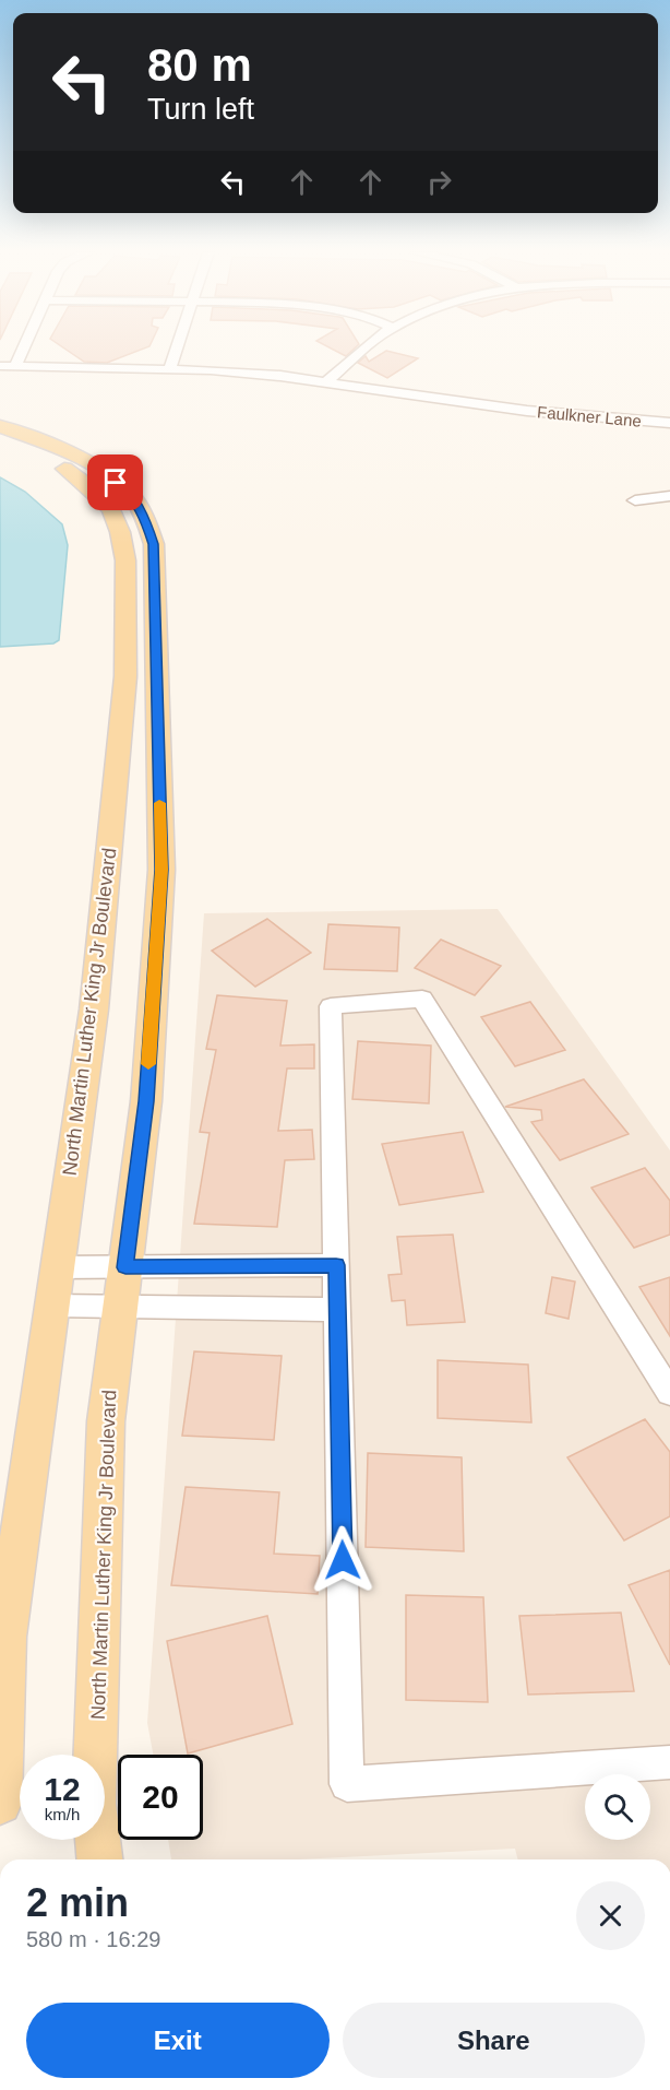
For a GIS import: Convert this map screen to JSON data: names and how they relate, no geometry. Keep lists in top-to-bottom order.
{
  "streets": {
    "main road": ["North Martin Luther King Jr Boulevard"],
    "street": ["Faulkner Lane"]
  },
  "page": {
    "turn": ["80 m", "Turn left"],
    "speed": "12 km/h",
    "limit": "20",
    "heading": ["2 min", "580 m · 16:29"],
    "buttons": ["Exit", "Share"]
  }
}
